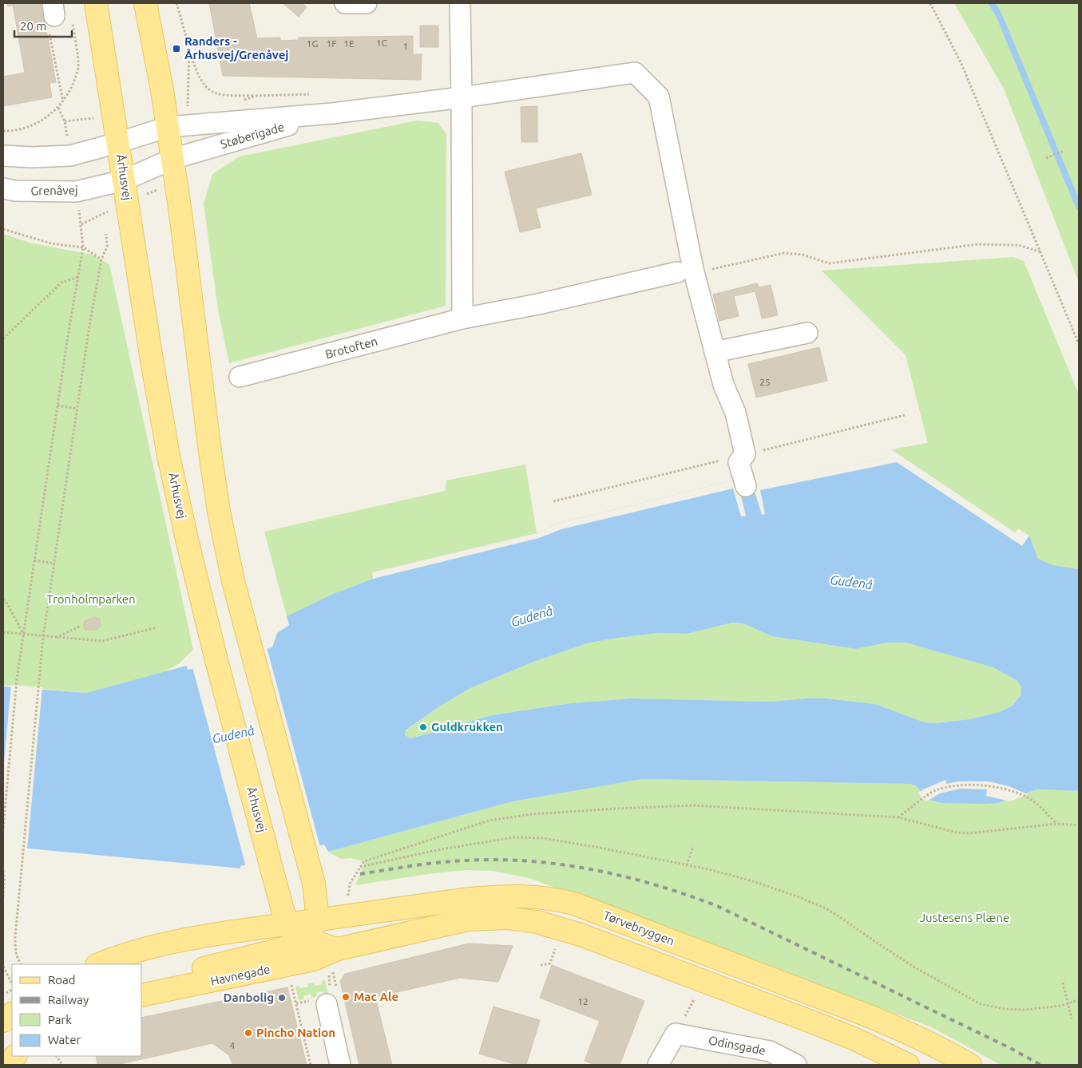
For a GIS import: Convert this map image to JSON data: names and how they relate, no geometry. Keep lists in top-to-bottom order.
{
  "streets": {
    "main road": ["Århusvej", "Tørvebryggen", "Havnegade"],
    "street": [
      "Støberigade",
      "Grenåvej",
      "Brotoften",
      "Odinsgade"
    ]
  },
  "crossings": [
    ["Støberigade", "Grenåvej"],
    ["Støberigade", "Brotoften"],
    ["Århusvej", "Grenåvej"],
    ["Århusvej", "Tørvebryggen"]
  ],
  "water": ["Gudenå"],
  "parks": ["Tronholmparken", "Justesens Plæne"],
  "places": {
    "transit": ["Randers - Århusvej/Grenåvej"],
    "other": [
      "Guldkrukken",
      "Mac Ale",
      "Danbolig",
      "Pincho Nation"
    ]
  },
  "house_numbers": [
    "1C",
    "1G",
    "1F",
    "1E",
    "1",
    "25",
    "12",
    "4"
  ],
  "legend": [
    "Road",
    "Railway",
    "Park",
    "Water"
  ],
  "scale_bar": "20 m"
}
